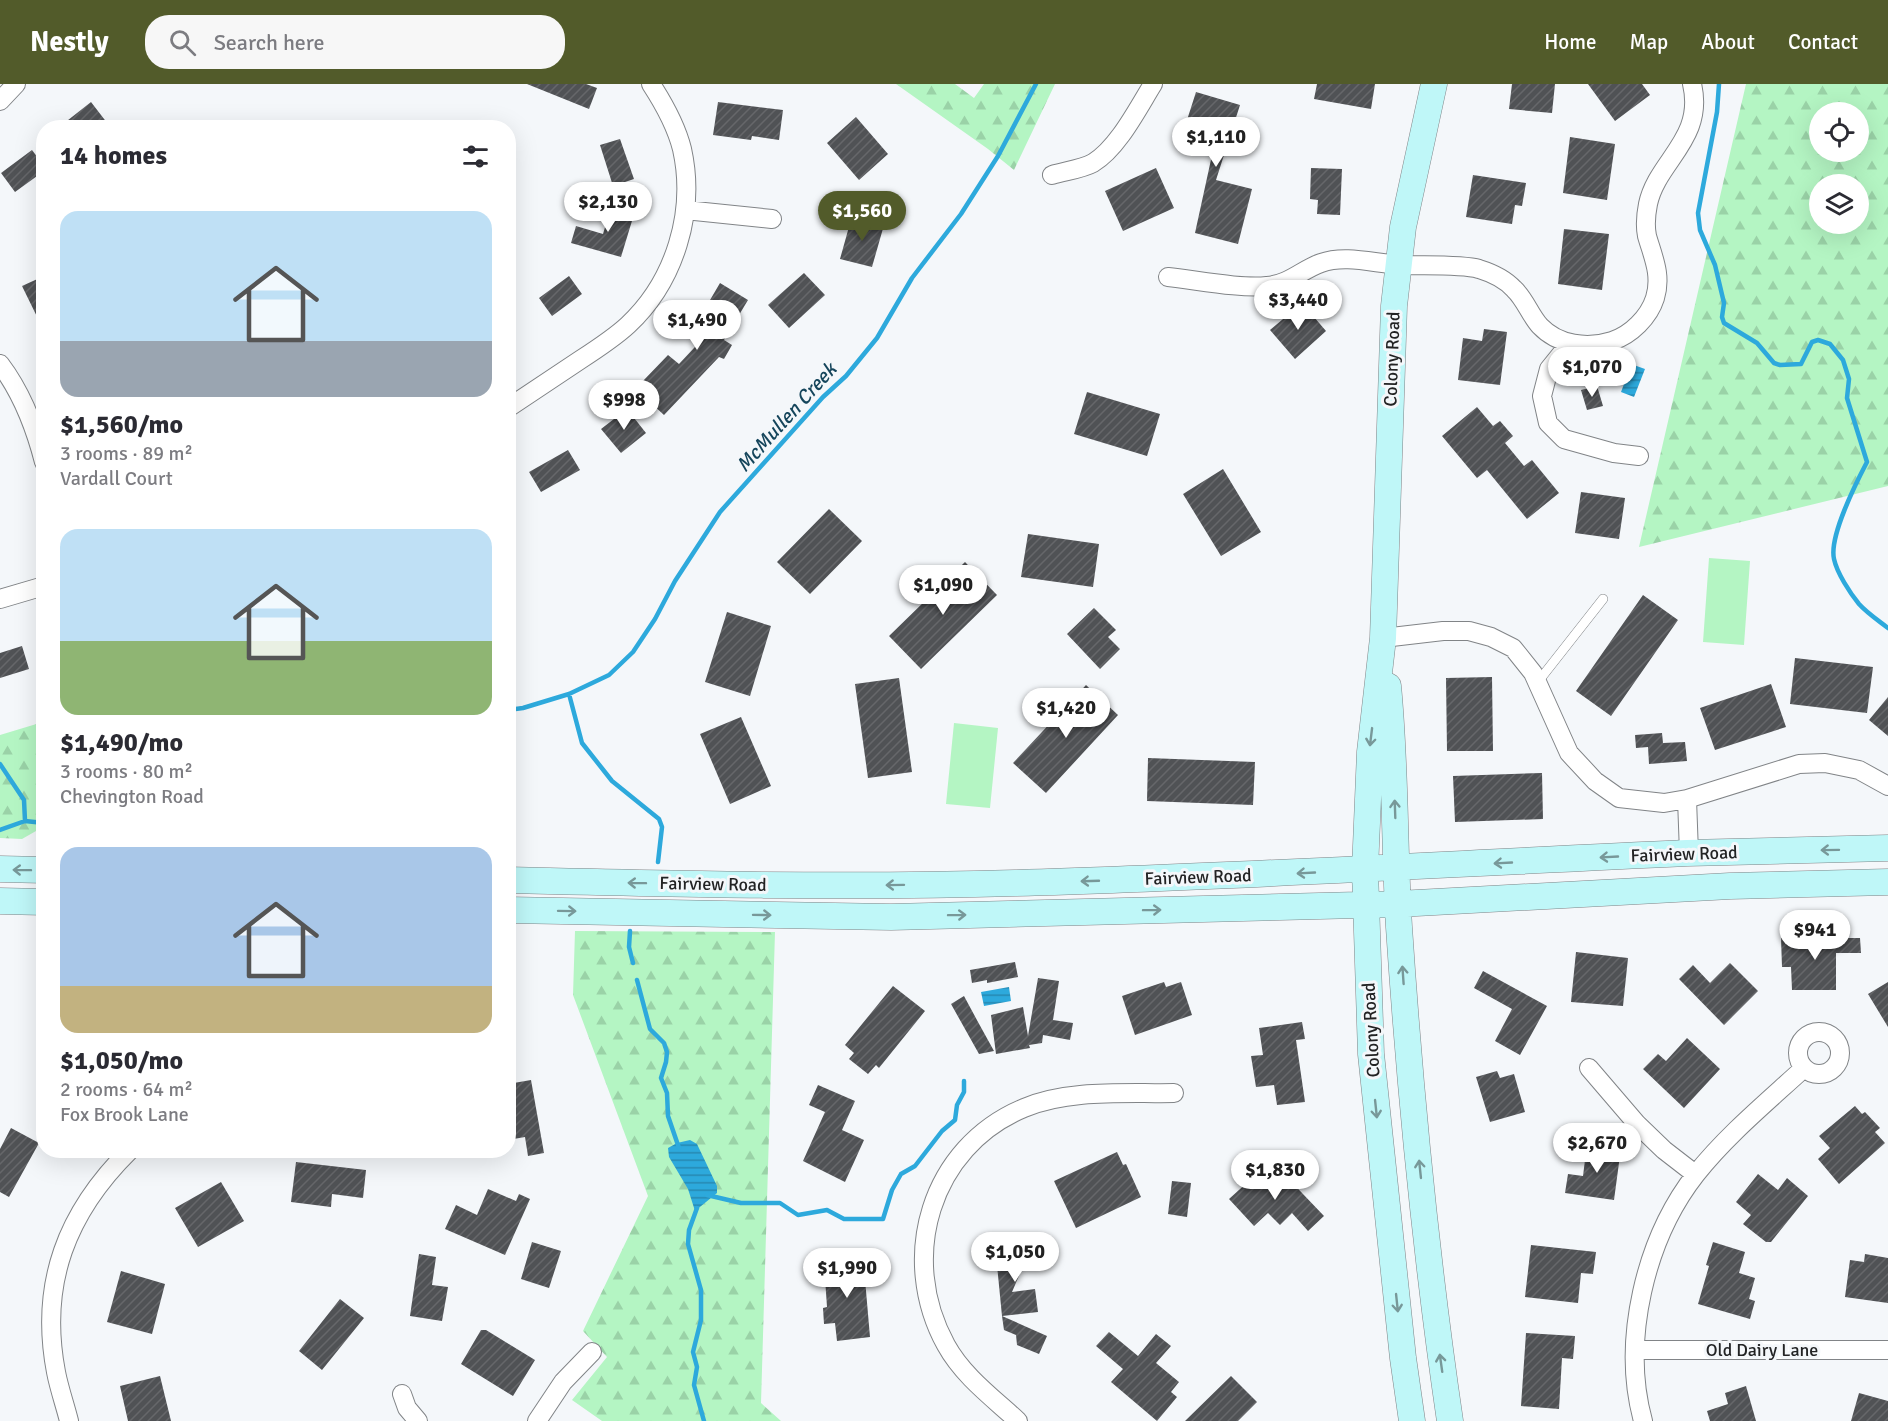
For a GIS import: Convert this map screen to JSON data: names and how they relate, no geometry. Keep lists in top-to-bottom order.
{
  "streets": {
    "main road": ["Colony Road", "Fairview Road"],
    "street": ["Old Dairy Lane"]
  },
  "crossings": [
    ["Colony Road", "Fairview Road"]
  ],
  "water": ["McMullen Creek"],
  "page": {
    "header": "Nestly",
    "search": "Search here",
    "nav": [
      "Home",
      "Map",
      "About",
      "Contact"
    ],
    "price": [
      "$1,110",
      "$2,130",
      "$1,560",
      "$3,440",
      "$1,490",
      "$1,070",
      "$998",
      "$1,090",
      "$1,420",
      "$941",
      "$2,670",
      "$1,830",
      "$1,050",
      "$1,990"
    ],
    "heading": "14 homes",
    "list": [
      {
        "name": "$1,560/mo",
        "note": "3 rooms · 89 m² · Vardall Court"
      },
      {
        "name": "$1,490/mo",
        "note": "3 rooms · 80 m² · Chevington Road"
      },
      {
        "name": "$1,050/mo",
        "note": "2 rooms · 64 m² · Fox Brook Lane"
      }
    ]
  }
}
